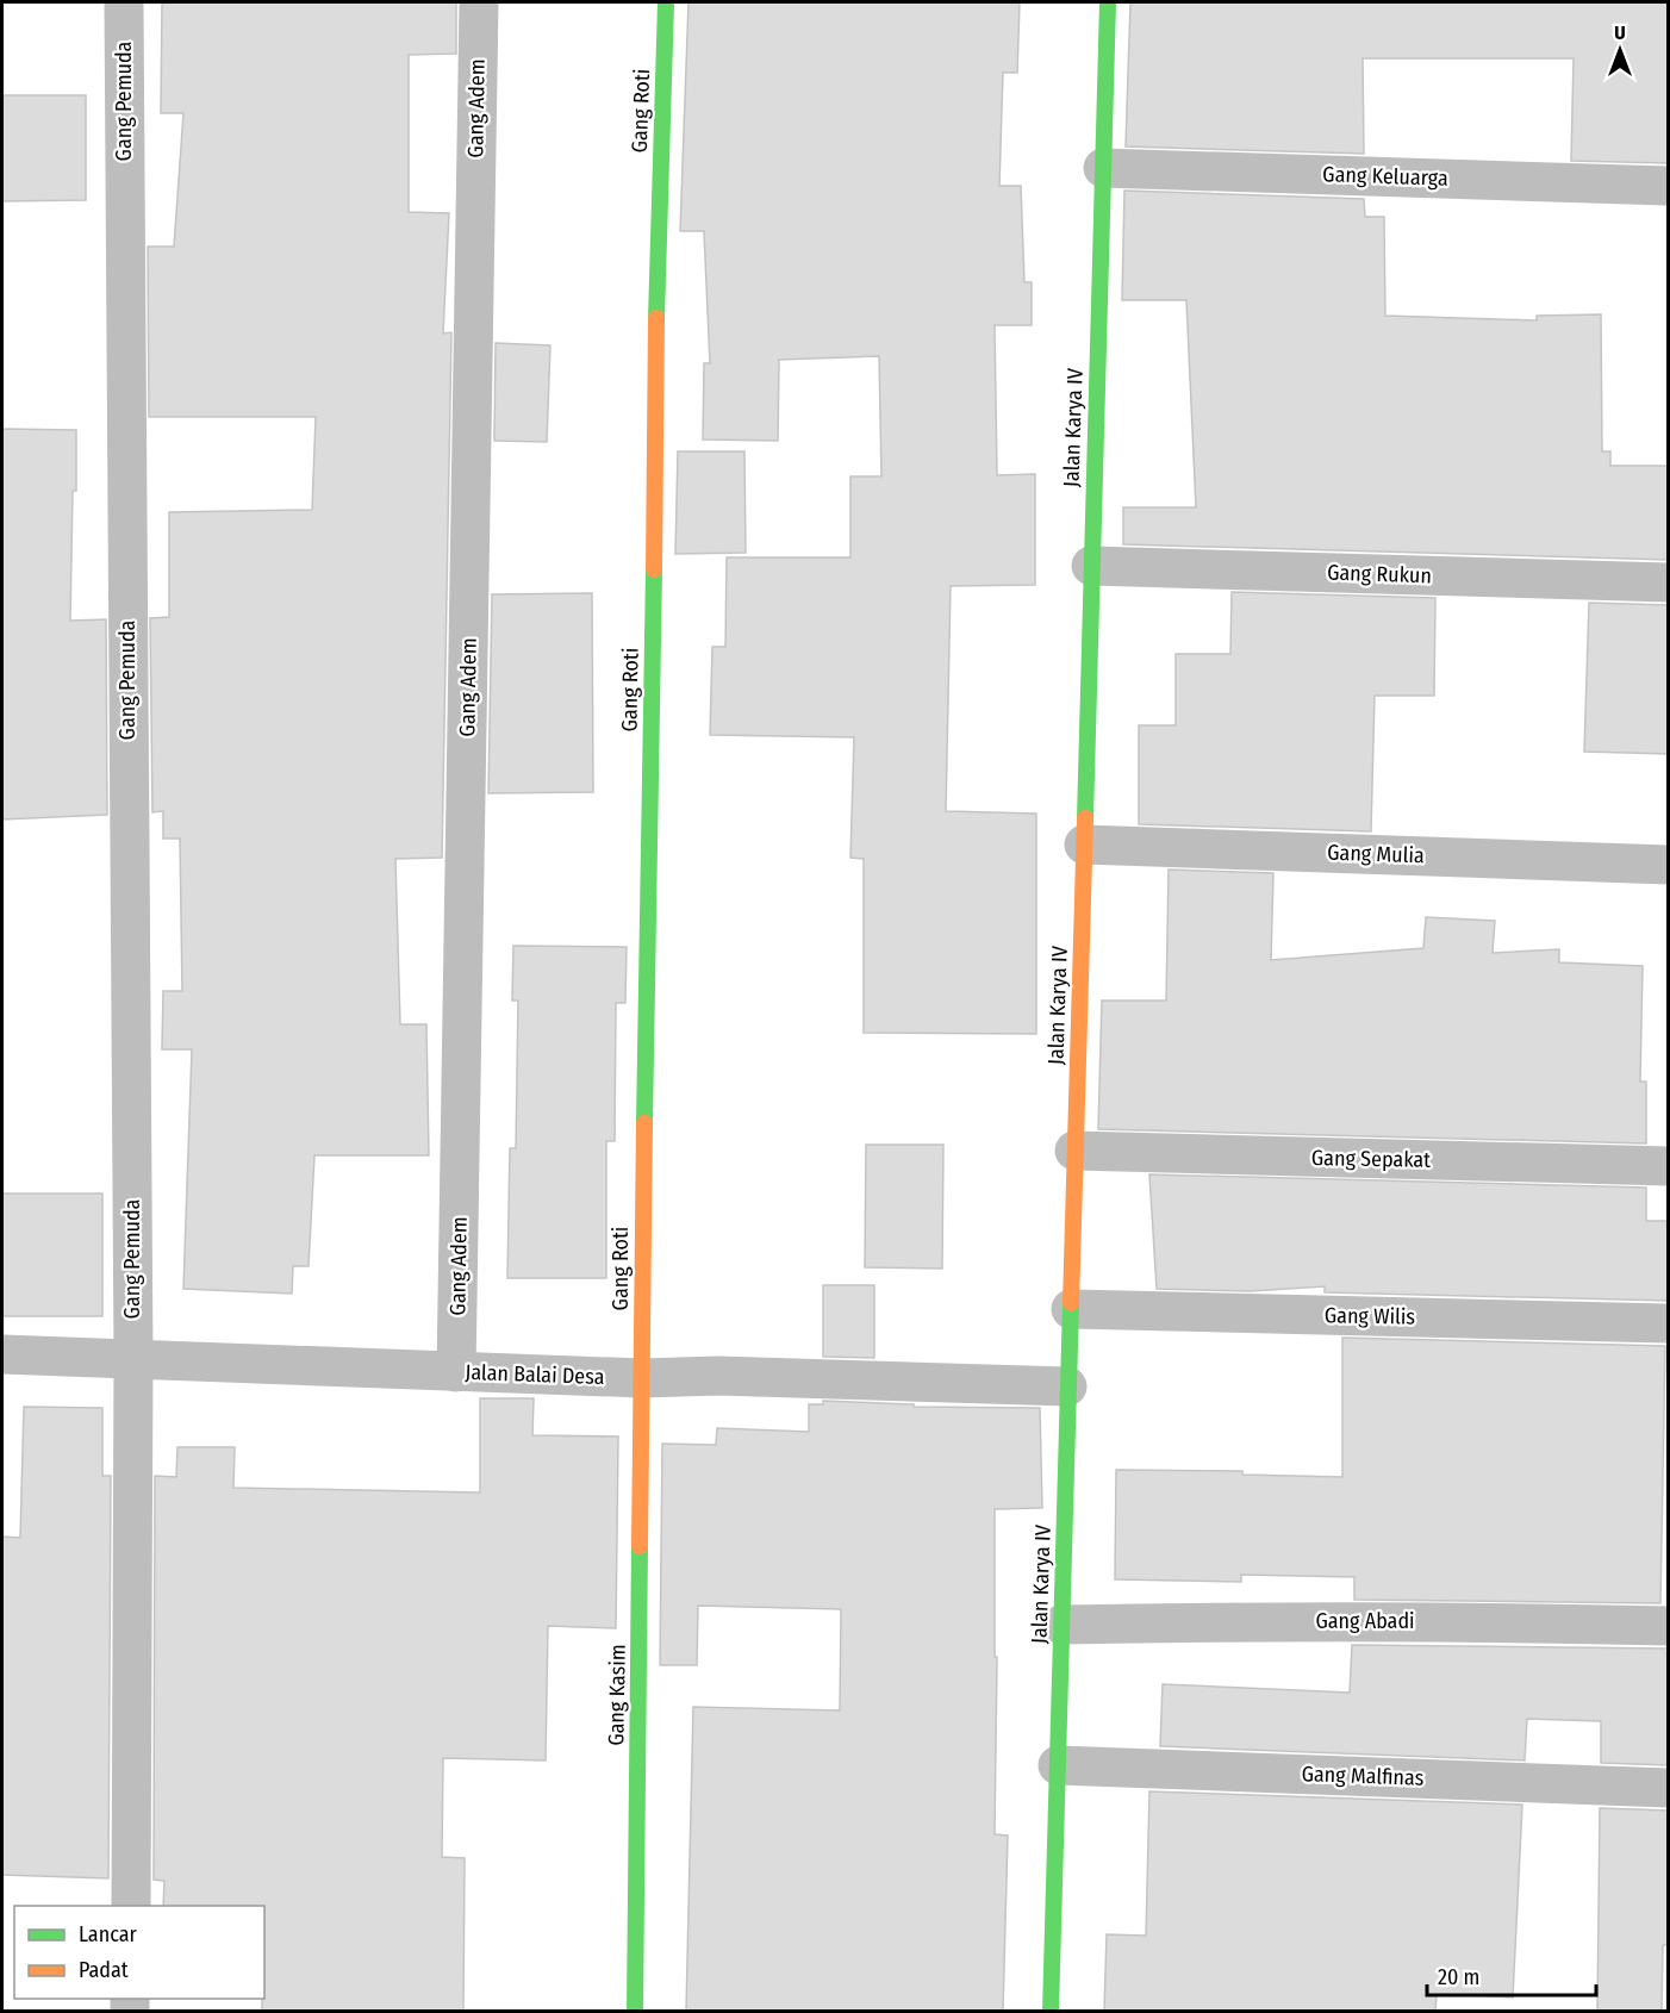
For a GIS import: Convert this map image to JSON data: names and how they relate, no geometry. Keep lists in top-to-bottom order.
{
  "streets": {
    "street": [
      "Gang Pemuda",
      "Gang Adem",
      "Gang Roti",
      "Gang Keluarga",
      "Jalan Karya IV",
      "Gang Rukun",
      "Gang Mulia",
      "Gang Sepakat",
      "Gang Wilis",
      "Jalan Balai Desa",
      "Gang Abadi",
      "Gang Kasim",
      "Gang Malfinas"
    ]
  },
  "crossings": [
    ["Gang Pemuda", "Jalan Balai Desa"],
    ["Gang Adem", "Jalan Balai Desa"],
    ["Gang Roti", "Jalan Balai Desa"],
    ["Gang Roti", "Gang Kasim"],
    ["Gang Keluarga", "Jalan Karya IV"],
    ["Jalan Karya IV", "Gang Rukun"],
    ["Jalan Karya IV", "Gang Mulia"],
    ["Jalan Karya IV", "Gang Sepakat"],
    ["Jalan Karya IV", "Gang Wilis"],
    ["Jalan Karya IV", "Jalan Balai Desa"],
    ["Jalan Karya IV", "Gang Abadi"],
    ["Jalan Karya IV", "Gang Malfinas"],
    ["Jalan Balai Desa", "Gang Kasim"]
  ],
  "legend": ["Lancar", "Padat"],
  "scale_bar": "20 m",
  "north": "top"
}
